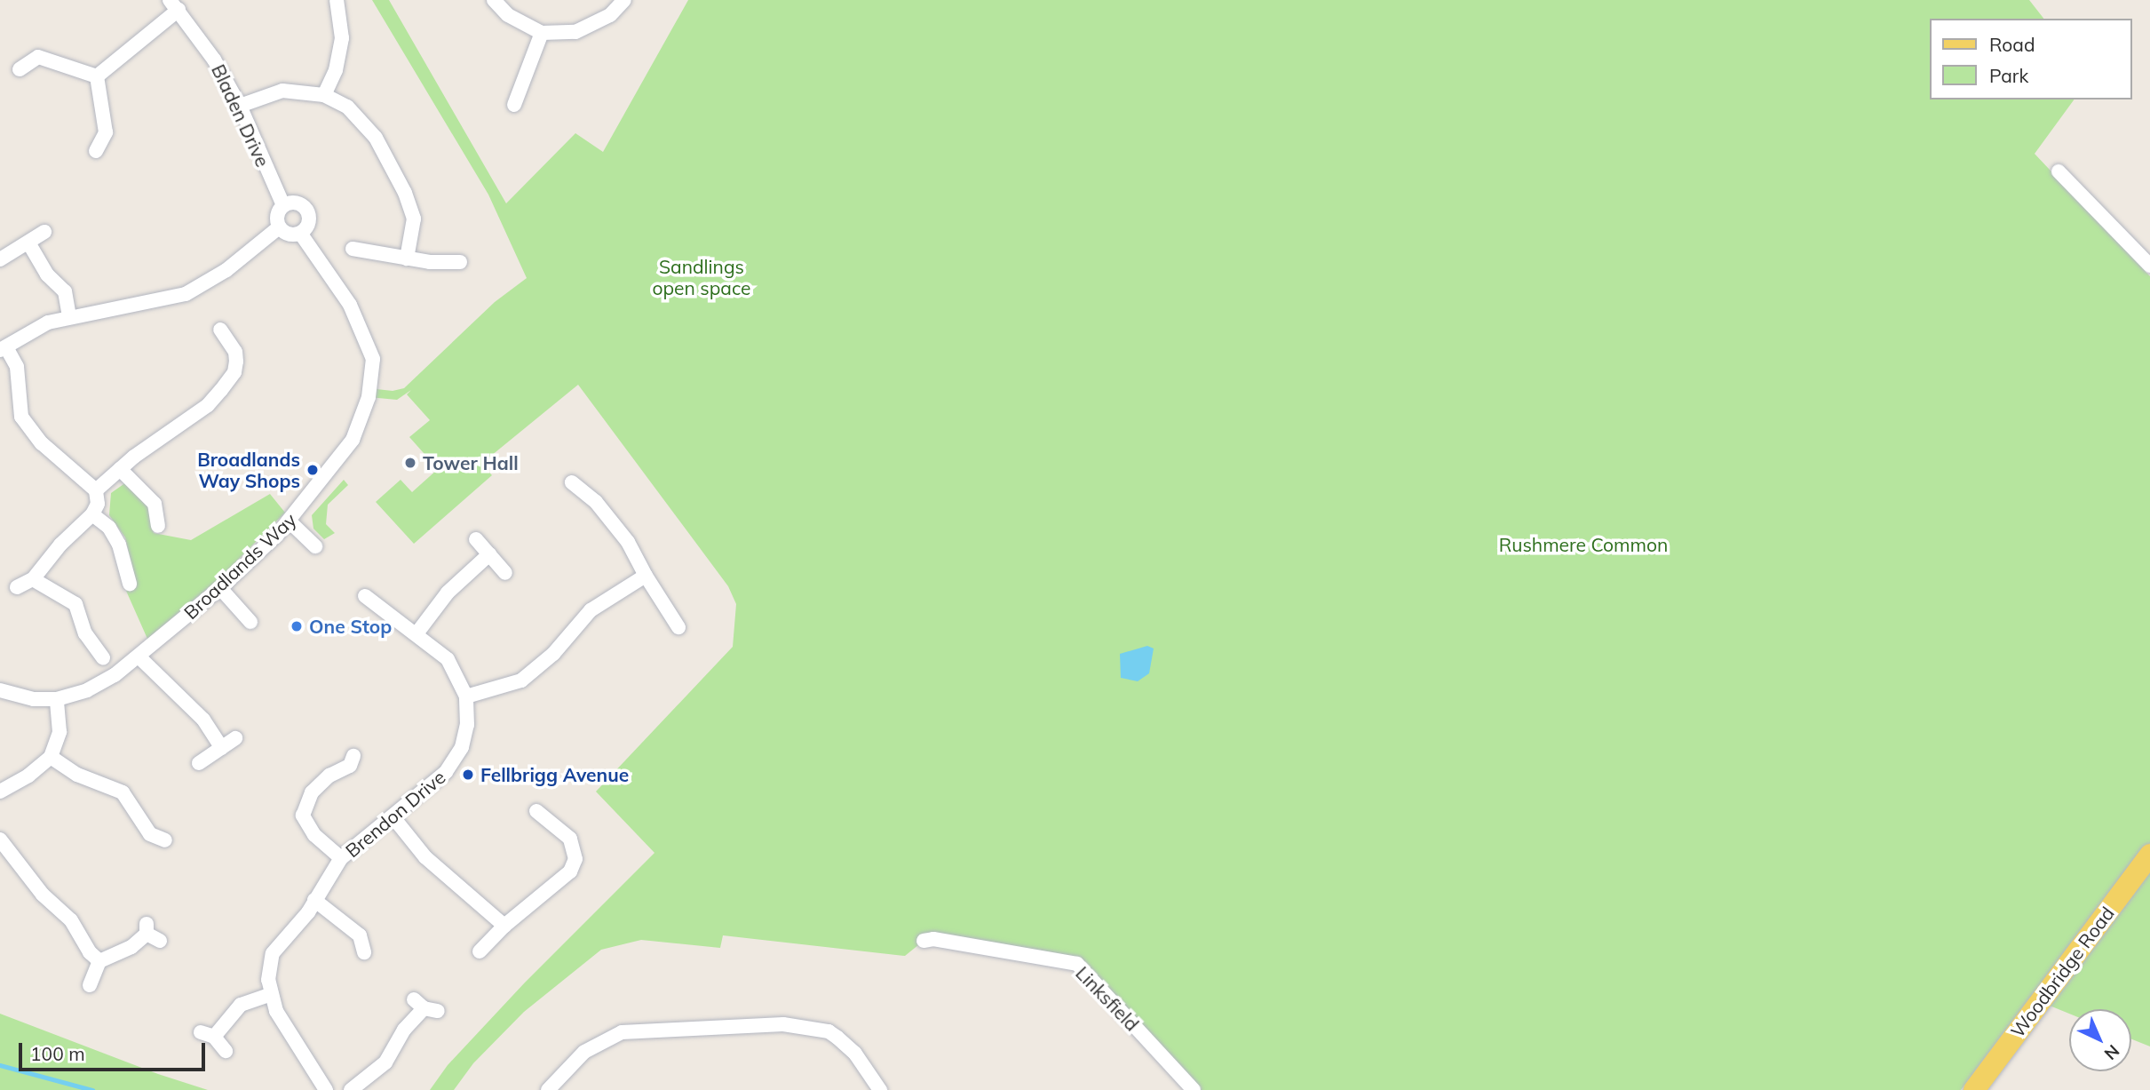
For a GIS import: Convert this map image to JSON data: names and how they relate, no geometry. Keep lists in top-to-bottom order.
{
  "streets": {
    "main road": ["Woodbridge Road"],
    "street": [
      "Bladen Drive",
      "Broadlands Way",
      "Brendon Drive",
      "Linksfield"
    ]
  },
  "crossings": [
    ["Bladen Drive", "Broadlands Way"]
  ],
  "parks": ["Sandlings open space", "Rushmere Common"],
  "places": [
    "Tower Hall",
    "Broadlands Way Shops",
    "One Stop",
    "Fellbrigg Avenue"
  ],
  "legend": ["Road", "Park"],
  "scale_bar": "100 m",
  "north": "bottom right"
}
